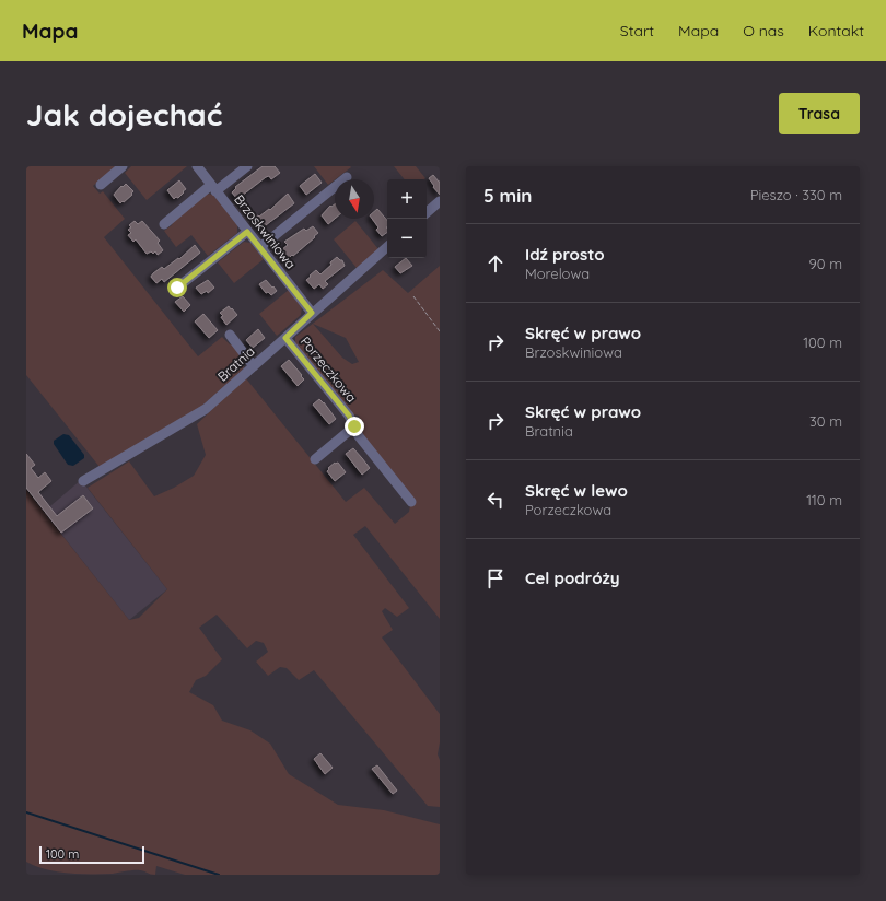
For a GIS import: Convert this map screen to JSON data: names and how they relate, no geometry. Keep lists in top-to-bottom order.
{
  "streets": {
    "street": ["Brzoskwiniowa", "Bratnia", "Porzeczkowa"]
  },
  "crossings": [
    ["Brzoskwiniowa", "Bratnia"],
    ["Bratnia", "Porzeczkowa"]
  ],
  "scale_bar": "100 m",
  "north": "bottom",
  "page": {
    "header": "Mapa",
    "nav": [
      "Start",
      "Mapa",
      "O nas",
      "Kontakt"
    ],
    "buttons": "Trasa",
    "title": "Jak dojechać",
    "heading": ["5 min", "Pieszo · 330 m"],
    "map_buttons": ["+", "−"],
    "list": [
      ["Idź prosto", "Morelowa", "90 m"],
      ["Skręć w prawo", "Brzoskwiniowa", "100 m"],
      ["Skręć w prawo", "Bratnia", "30 m"],
      ["Skręć w lewo", "Porzeczkowa", "110 m"],
      "Cel podróży"
    ],
    "scale": "100 m"
  }
}
